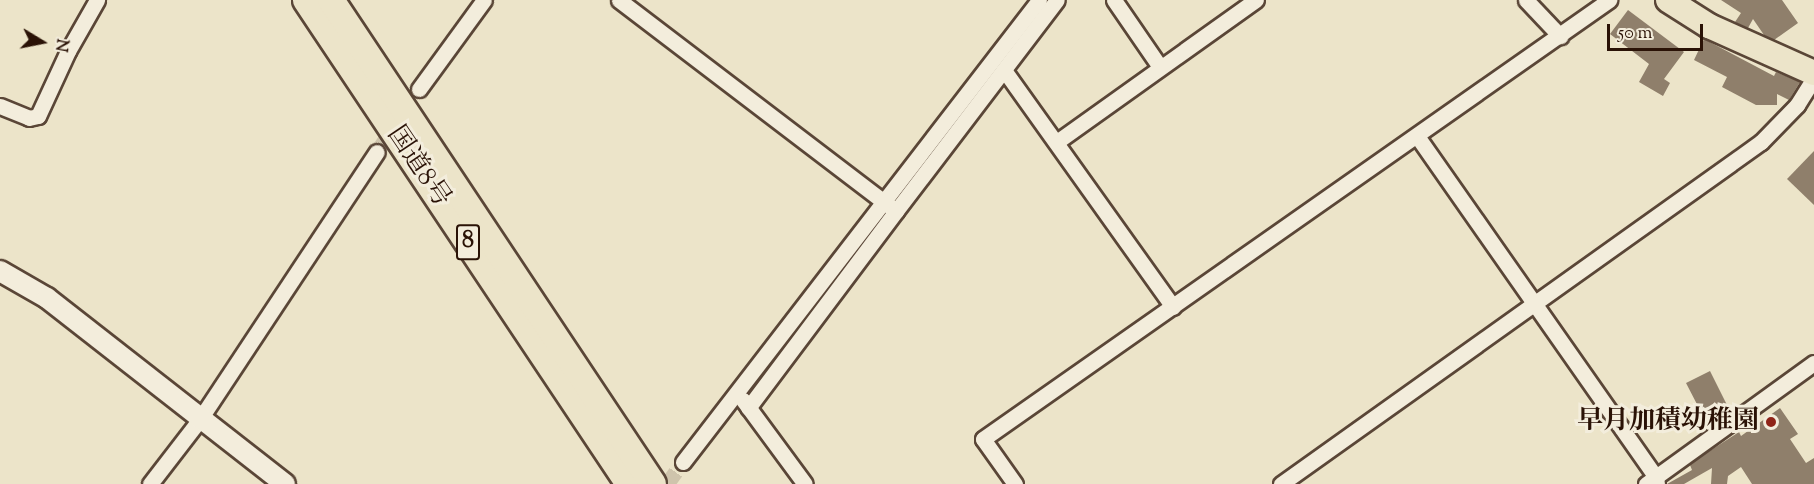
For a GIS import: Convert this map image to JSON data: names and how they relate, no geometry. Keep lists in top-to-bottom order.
{
  "streets": {
    "highway": ["国道8号", "8"]
  },
  "places": ["早月加積幼稚園"],
  "scale_bar": "50 m",
  "north": "right"
}
